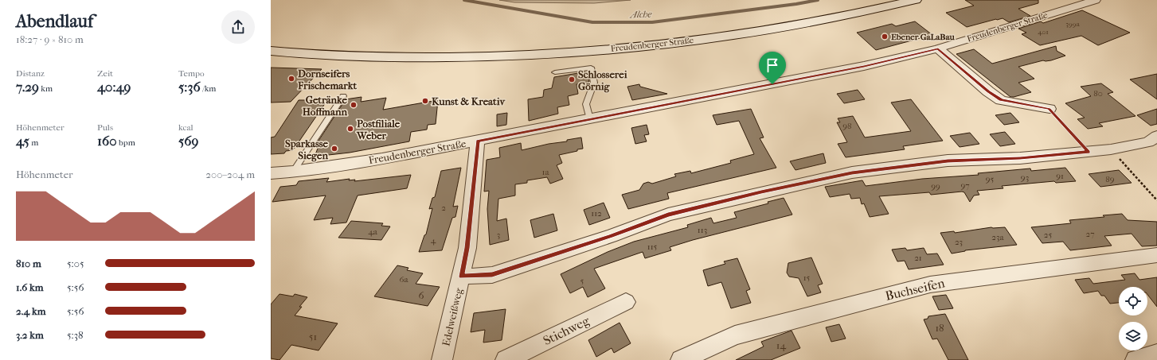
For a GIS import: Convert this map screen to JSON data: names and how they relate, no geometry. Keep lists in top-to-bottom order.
{
  "streets": {
    "main road": ["Freudenberger Straße"],
    "street": ["Buchseifen", "Edelweißweg", "Stichweg"]
  },
  "crossings": [
    ["Freudenberger Straße", "Edelweißweg"]
  ],
  "water": ["Alche"],
  "places": [
    "Ebener GaLaBau",
    "Dornseifers Frischemarkt",
    "Schlosserei Görnig",
    "Kunst & Kreativ",
    "Getränke Hoffmann",
    "Postfiliale Weber",
    "Sparkasse Siegen"
  ],
  "house_numbers": [
    "399a",
    "401",
    "80",
    "98",
    "1a",
    "91",
    "93",
    "95",
    "89",
    "97",
    "99",
    "2",
    "112",
    "113",
    "4a",
    "27",
    "3",
    "25",
    "23a",
    "4",
    "23",
    "115",
    "21",
    "15",
    "6a",
    "5",
    "6",
    "18",
    "51",
    "14"
  ],
  "page": {
    "heading": ["Abendlauf", "18:27 · 9 × 810 m"],
    "stats": [
      ["Distanz", "7.29 km"],
      ["Zeit", "40:49"],
      ["Tempo", "5:36 /km"],
      ["Höhenmeter", "45 m"],
      ["Puls", "160 bpm"],
      ["kcal", "569"]
    ],
    "chart": ["Höhenmeter", "200–204 m"],
    "list": [
      {
        "name": "810 m",
        "note": "5:05"
      },
      {
        "name": "1.6 km",
        "note": "5:56"
      },
      {
        "name": "2.4 km",
        "note": "5:56"
      },
      {
        "name": "3.2 km",
        "note": "5:38"
      }
    ]
  }
}
